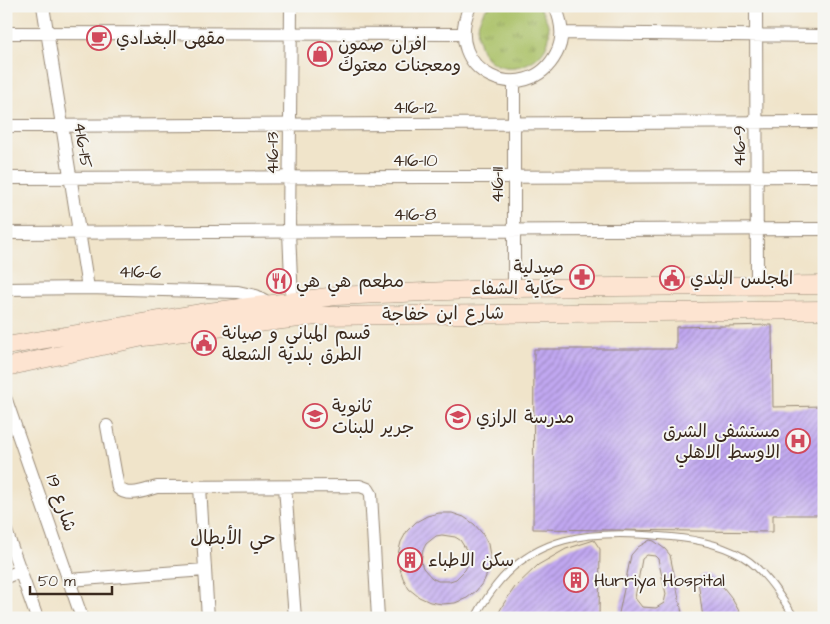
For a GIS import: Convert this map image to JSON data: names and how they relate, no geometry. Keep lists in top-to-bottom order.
{
  "streets": {
    "street": [
      "416-12",
      "416-15",
      "416-9",
      "416-13",
      "416-10",
      "416-11",
      "416-8",
      "416-6",
      "شارع ابن خفاجة",
      "شارع 19"
    ]
  },
  "crossings": [
    ["416-12", "416-15"],
    ["416-12", "416-9"],
    ["416-12", "416-13"],
    ["416-12", "416-11"],
    ["416-15", "416-10"],
    ["416-15", "416-8"],
    ["416-15", "416-6"],
    ["416-9", "416-10"],
    ["416-9", "416-8"],
    ["416-9", "شارع ابن خفاجة"],
    ["416-13", "416-10"],
    ["416-13", "416-8"],
    ["416-13", "شارع ابن خفاجة"],
    ["416-10", "416-11"],
    ["416-11", "416-8"],
    ["416-11", "شارع ابن خفاجة"],
    ["416-6", "شارع ابن خفاجة"]
  ],
  "districts": ["حي الأبطال"],
  "places": {
    "cafe": ["مقهى البغدادي"],
    "shop": ["افران صمون ومعجنات معتوكَ"],
    "pharmacy": ["صيدلية حكاية الشفاء"],
    "public building": ["المجلس البلدي", "قسم المباني و صيانة الطرق بلدية الشعلة"],
    "restaurant": ["مطعم هي هي"],
    "school or university": ["ثانوية جرير للبنات", "مدرسة الرازي"],
    "hospital": ["مستشفى الشرق الاوسط الاهلي"],
    "building": ["سكن الاطباء", "Hurriya Hospital"]
  },
  "scale_bar": "50 m"
}
